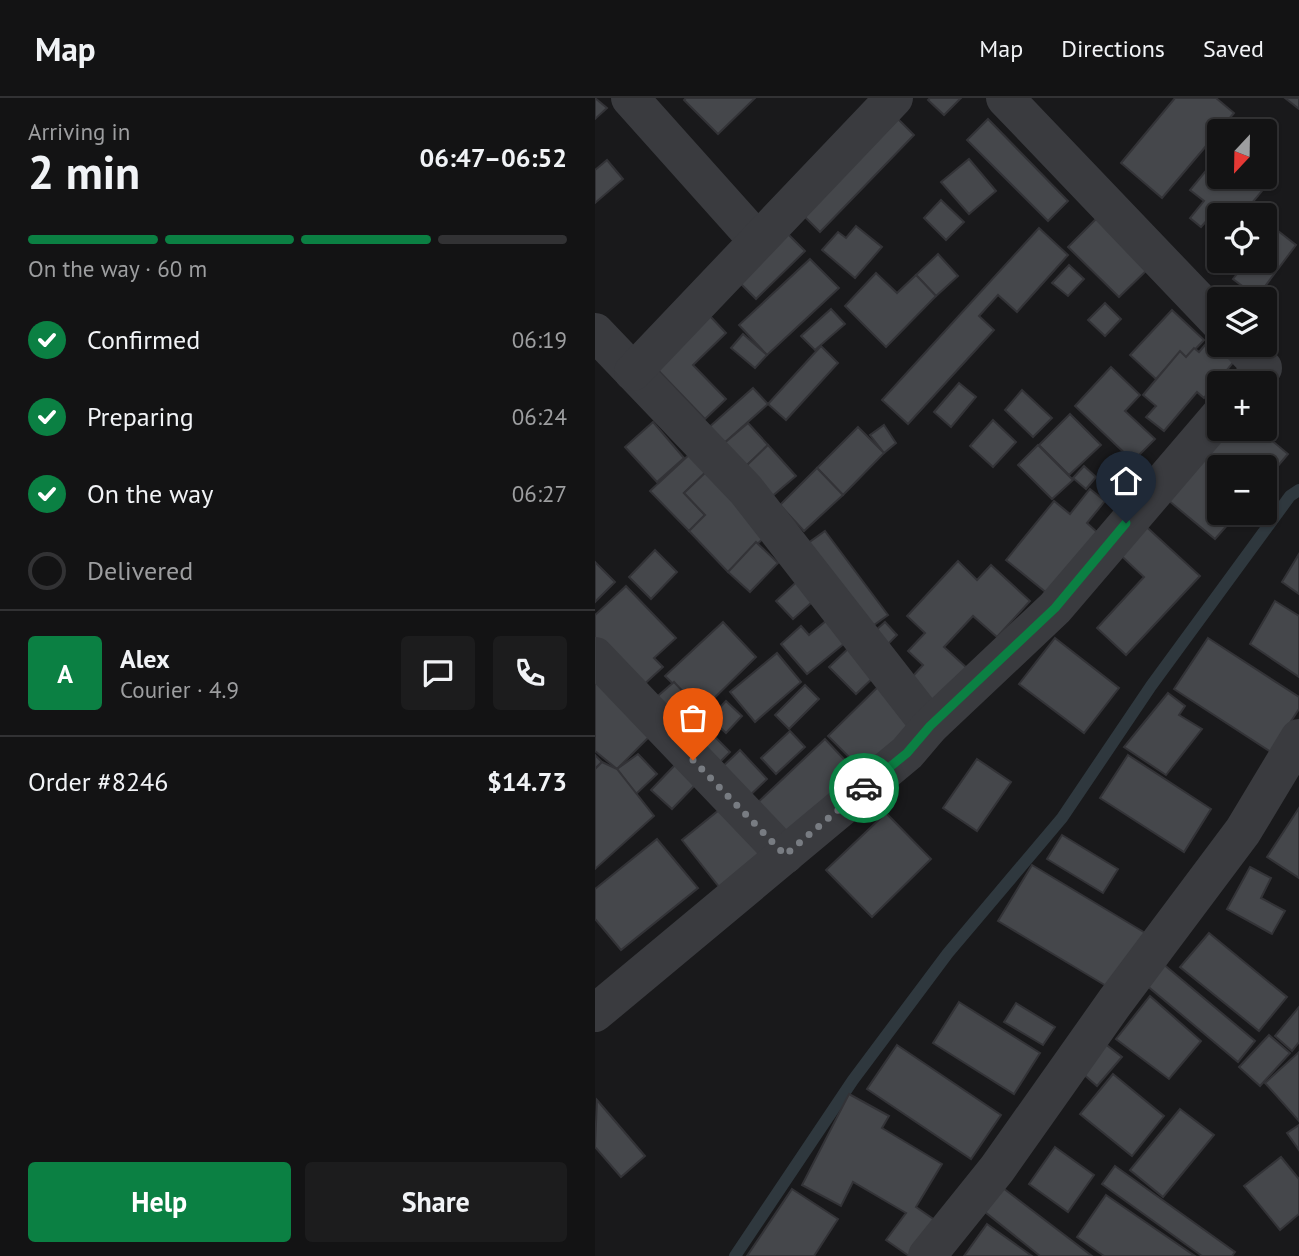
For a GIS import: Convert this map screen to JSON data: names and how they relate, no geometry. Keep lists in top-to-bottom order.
{
  "north": "bottom",
  "page": {
    "header": "Map",
    "nav": ["Map", "Directions", "Saved"],
    "heading": ["2 min", "Arriving in", "06:47–06:52"],
    "panel": [
      "Alex",
      "Courier · 4.9",
      "Order #8246",
      "$14.73"
    ],
    "map_buttons": ["+", "−"],
    "bar": "On the way · 60 m",
    "list": [
      ["Confirmed", "06:19"],
      ["Preparing", "06:24"],
      ["On the way", "06:27"],
      "Delivered"
    ],
    "round": "A",
    "buttons": ["Help", "Share"]
  }
}
